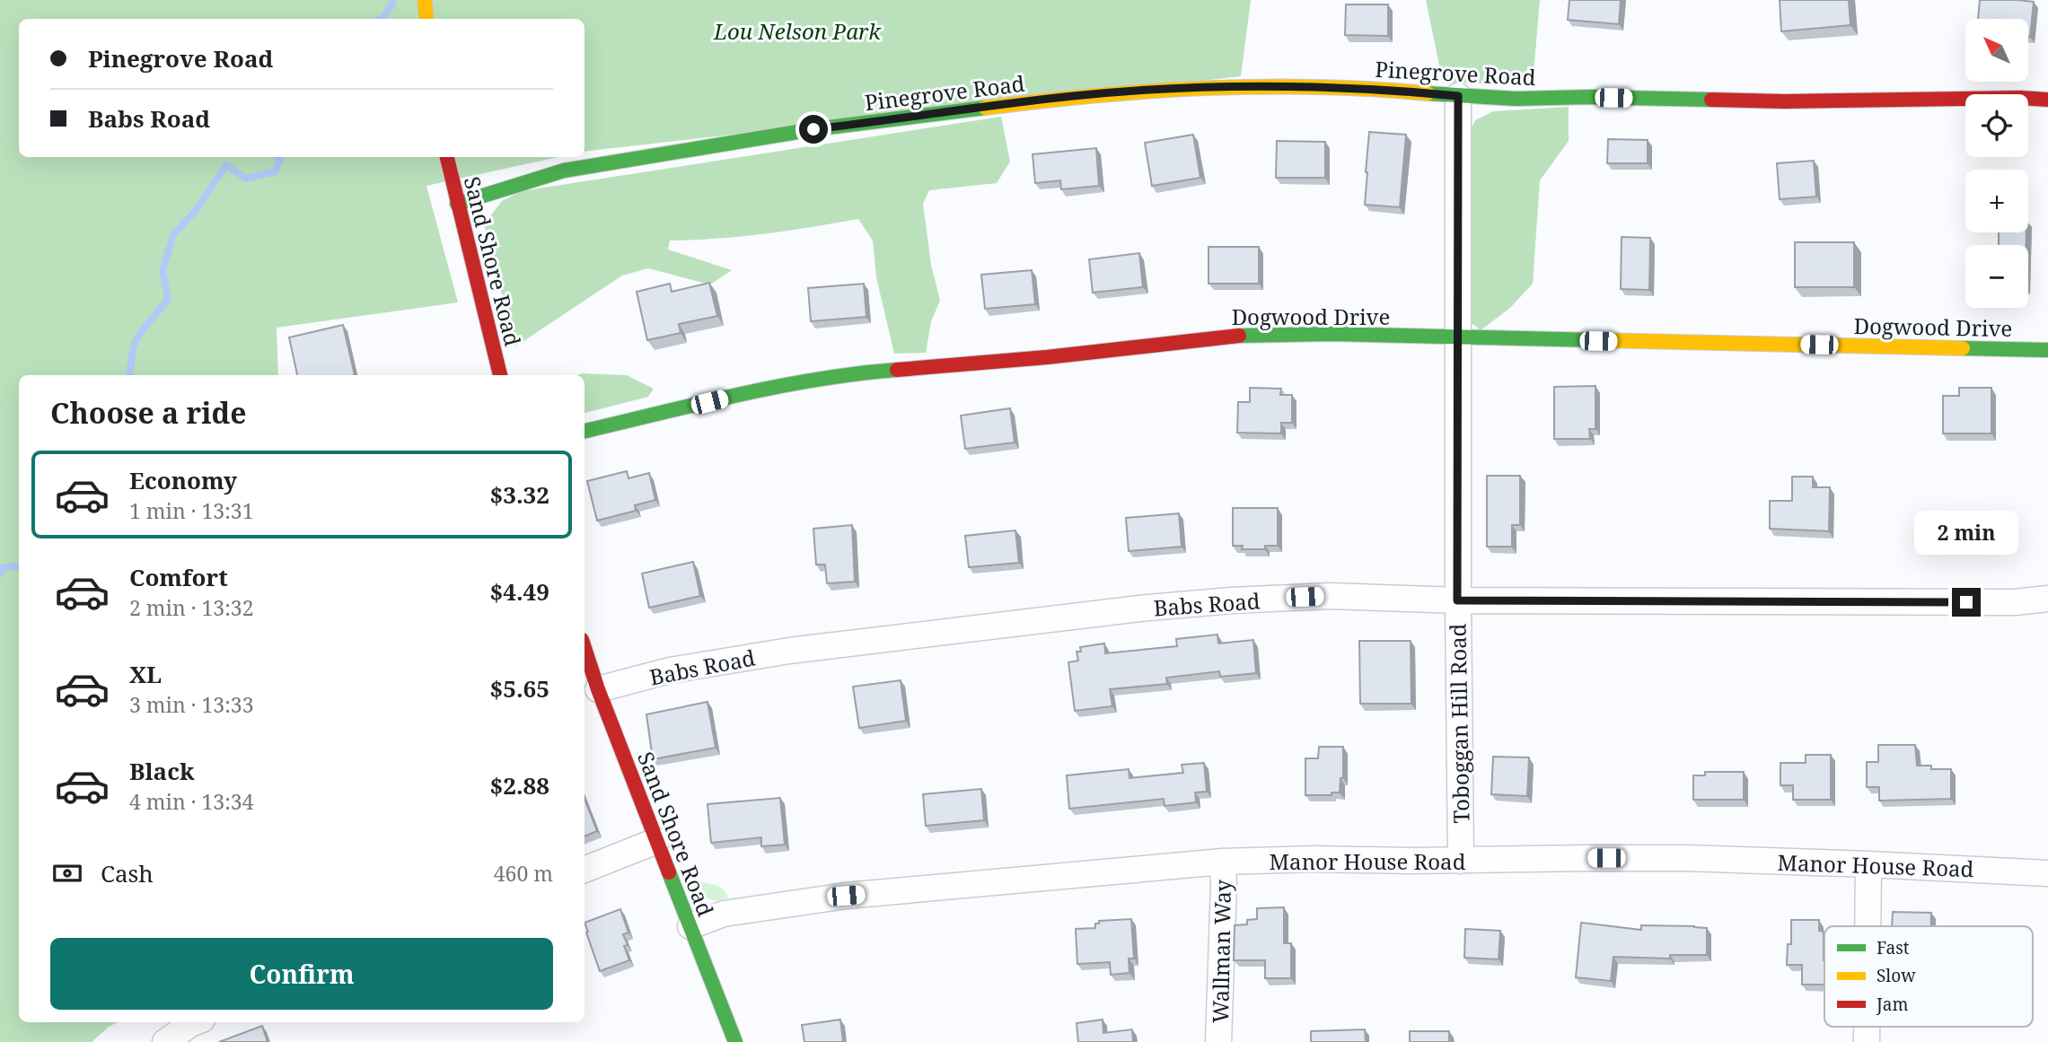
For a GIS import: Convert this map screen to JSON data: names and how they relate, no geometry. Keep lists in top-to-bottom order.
{
  "streets": {
    "street": [
      "Pinegrove Road",
      "Sand Shore Road",
      "Dogwood Drive",
      "Babs Road",
      "Toboggan Hill Road",
      "Manor House Road",
      "Wallman Way"
    ]
  },
  "crossings": [
    ["Pinegrove Road", "Sand Shore Road"],
    ["Pinegrove Road", "Toboggan Hill Road"],
    ["Sand Shore Road", "Babs Road"],
    ["Sand Shore Road", "Manor House Road"],
    ["Dogwood Drive", "Toboggan Hill Road"],
    ["Babs Road", "Toboggan Hill Road"],
    ["Toboggan Hill Road", "Manor House Road"],
    ["Manor House Road", "Wallman Way"]
  ],
  "parks": ["Lou Nelson Park"],
  "legend": ["Fast", "Slow", "Jam"],
  "north": "top left",
  "page": {
    "map_buttons": ["+", "−"],
    "banner": ["Pinegrove Road", "Babs Road"],
    "heading": "Choose a ride",
    "list": [
      {
        "name": "Economy",
        "note": "1 min · 13:31",
        "value": "$3.32"
      },
      {
        "name": "Comfort",
        "note": "2 min · 13:32",
        "value": "$4.49"
      },
      {
        "name": "XL",
        "note": "3 min · 13:33",
        "value": "$5.65"
      },
      {
        "name": "Black",
        "note": "4 min · 13:34",
        "value": "$2.88"
      }
    ],
    "bubble": "2 min",
    "pay": ["Cash", "460 m"],
    "buttons": "Confirm"
  }
}
